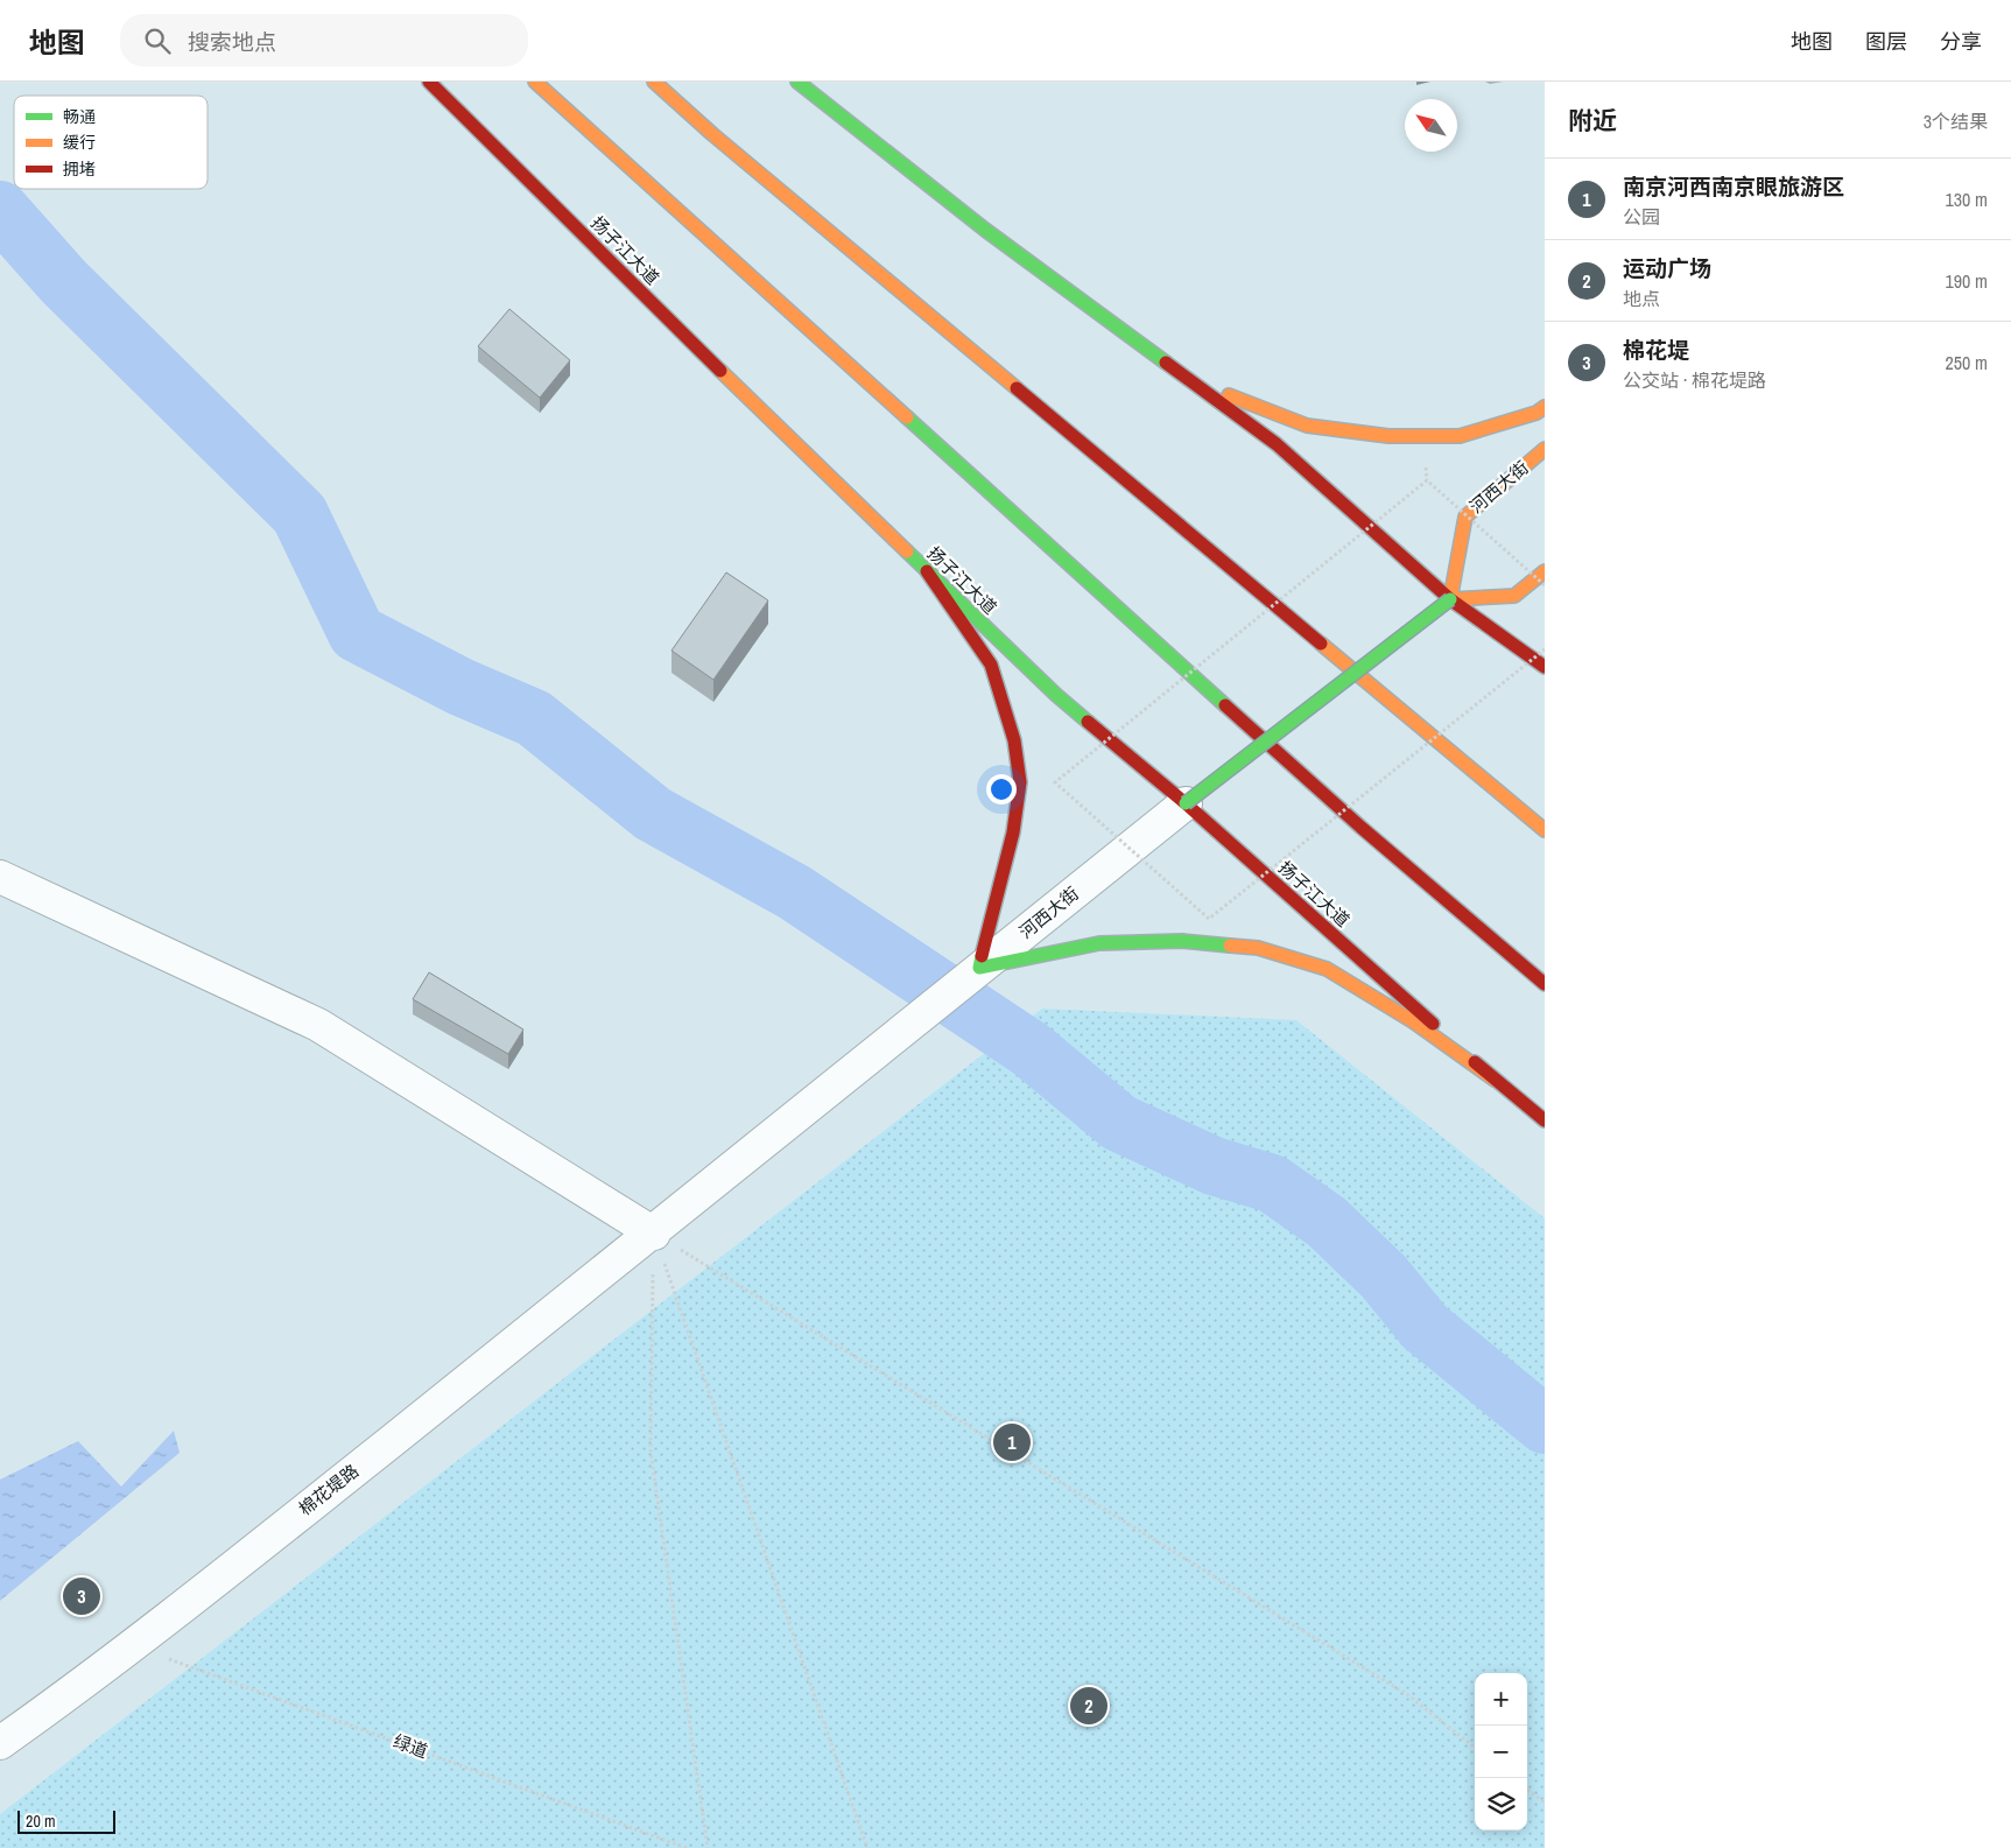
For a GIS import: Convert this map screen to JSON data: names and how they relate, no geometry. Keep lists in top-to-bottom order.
{
  "streets": {
    "main road": ["扬子江大道", "河西大街"],
    "street": ["棉花堤路"],
    "path": ["绿道"]
  },
  "crossings": [
    ["扬子江大道", "河西大街"],
    ["河西大街", "棉花堤路"],
    ["棉花堤路", "绿道"]
  ],
  "legend": ["畅通", "缓行", "拥堵"],
  "scale_bar": "20 m",
  "north": "top left",
  "page": {
    "header": "地图",
    "search": "搜索地点",
    "nav": ["地图", "图层", "分享"],
    "heading": ["附近", "3个结果"],
    "list": [
      {
        "mark": "1",
        "name": "南京河西南京眼旅游区",
        "note": "公园",
        "value": "130 m"
      },
      {
        "mark": "2",
        "name": "运动广场",
        "note": "地点",
        "value": "190 m"
      },
      {
        "mark": "3",
        "name": "棉花堤",
        "note": "公交站 · 棉花堤路",
        "value": "250 m"
      }
    ],
    "pins": ["1", "3", "2"],
    "map_buttons": ["+", "−"],
    "scale": "20 m"
  }
}
